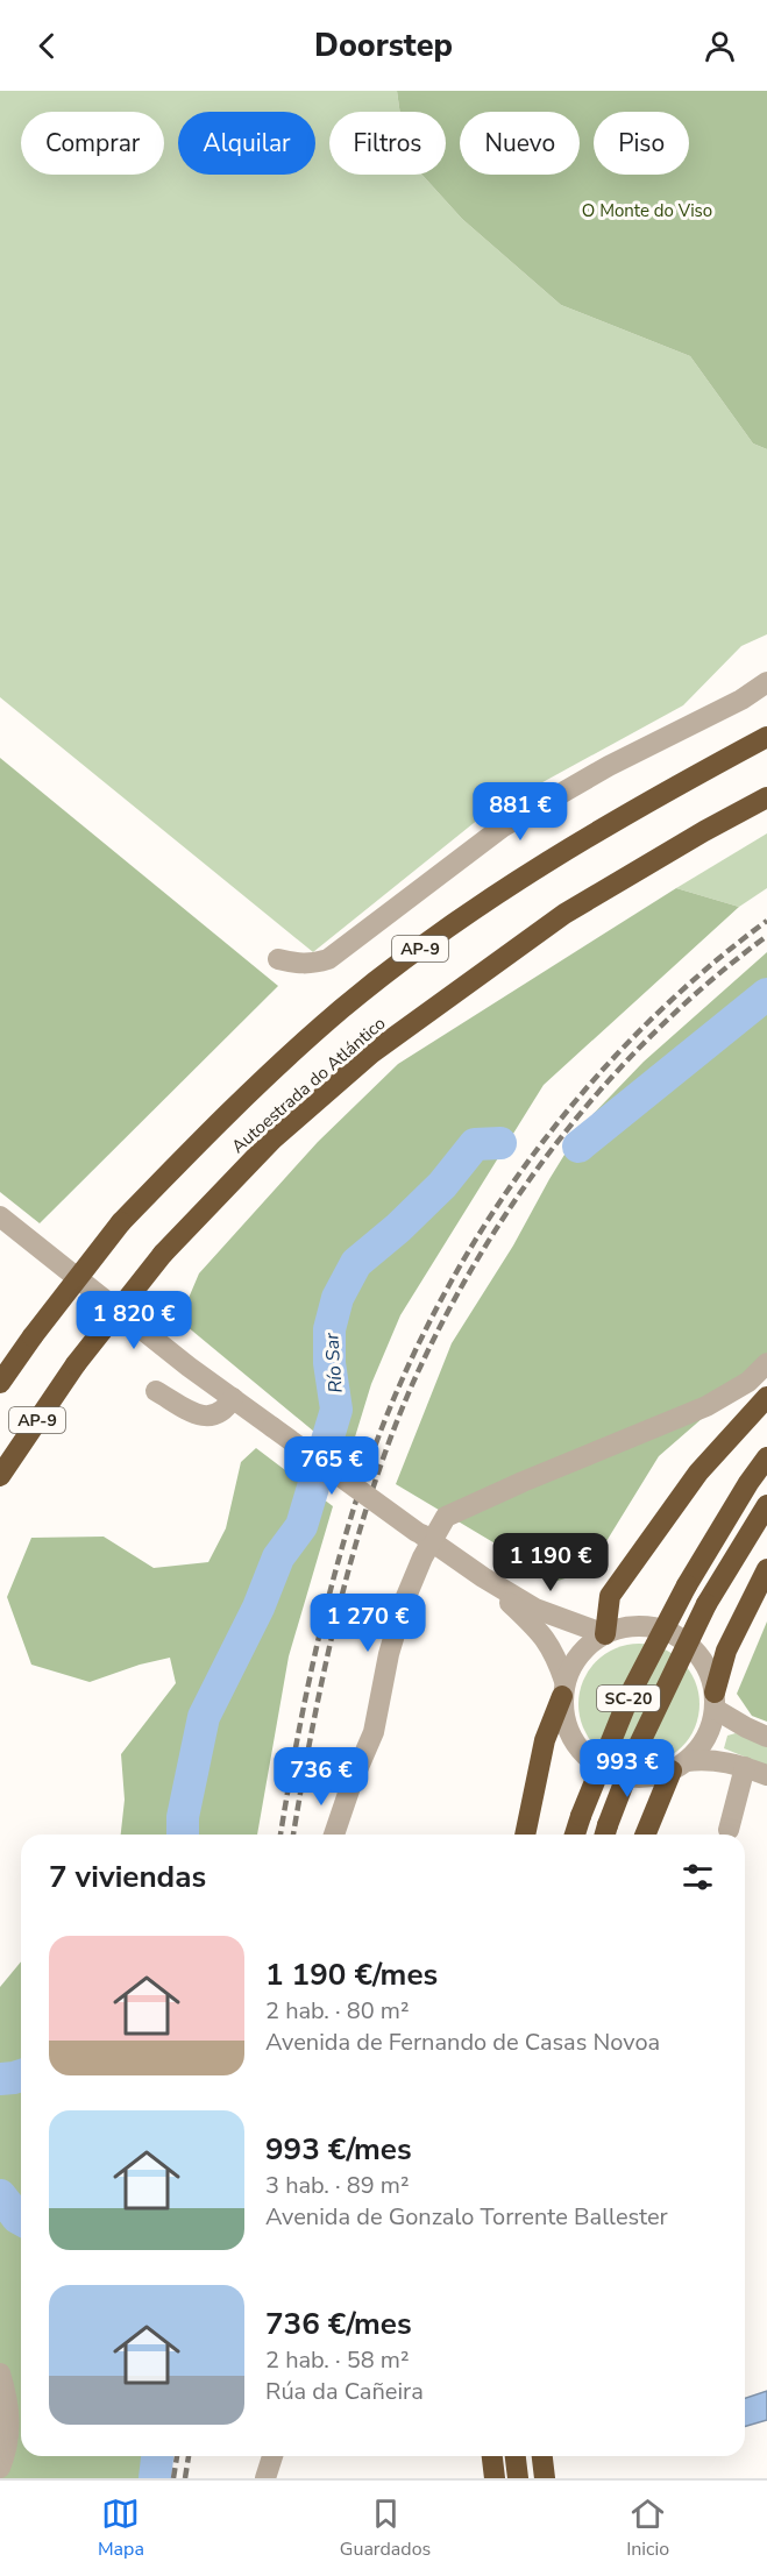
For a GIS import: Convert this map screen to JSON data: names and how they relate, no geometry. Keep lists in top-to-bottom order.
{
  "streets": {
    "highway": ["AP-9", "Autoestrada do Atlántico", "SC-20"]
  },
  "water": ["Río Sar"],
  "parks": ["O Monte do Viso"],
  "page": {
    "header": "Doorstep",
    "chip": [
      "Comprar",
      "Alquilar",
      "Filtros",
      "Nuevo",
      "Piso"
    ],
    "price": [
      "881 €",
      "1 820 €",
      "765 €",
      "1 190 €",
      "1 270 €",
      "993 €",
      "736 €"
    ],
    "heading": "7 viviendas",
    "list": [
      {
        "name": "1 190 €/mes",
        "note": "2 hab. · 80 m² · Avenida de Fernando de Casas Novoa"
      },
      {
        "name": "993 €/mes",
        "note": "3 hab. · 89 m² · Avenida de Gonzalo Torrente Ballester"
      },
      {
        "name": "736 €/mes",
        "note": "2 hab. · 58 m² · Rúa da Cañeira"
      }
    ],
    "tabs": ["Mapa", "Guardados", "Inicio"]
  }
}
